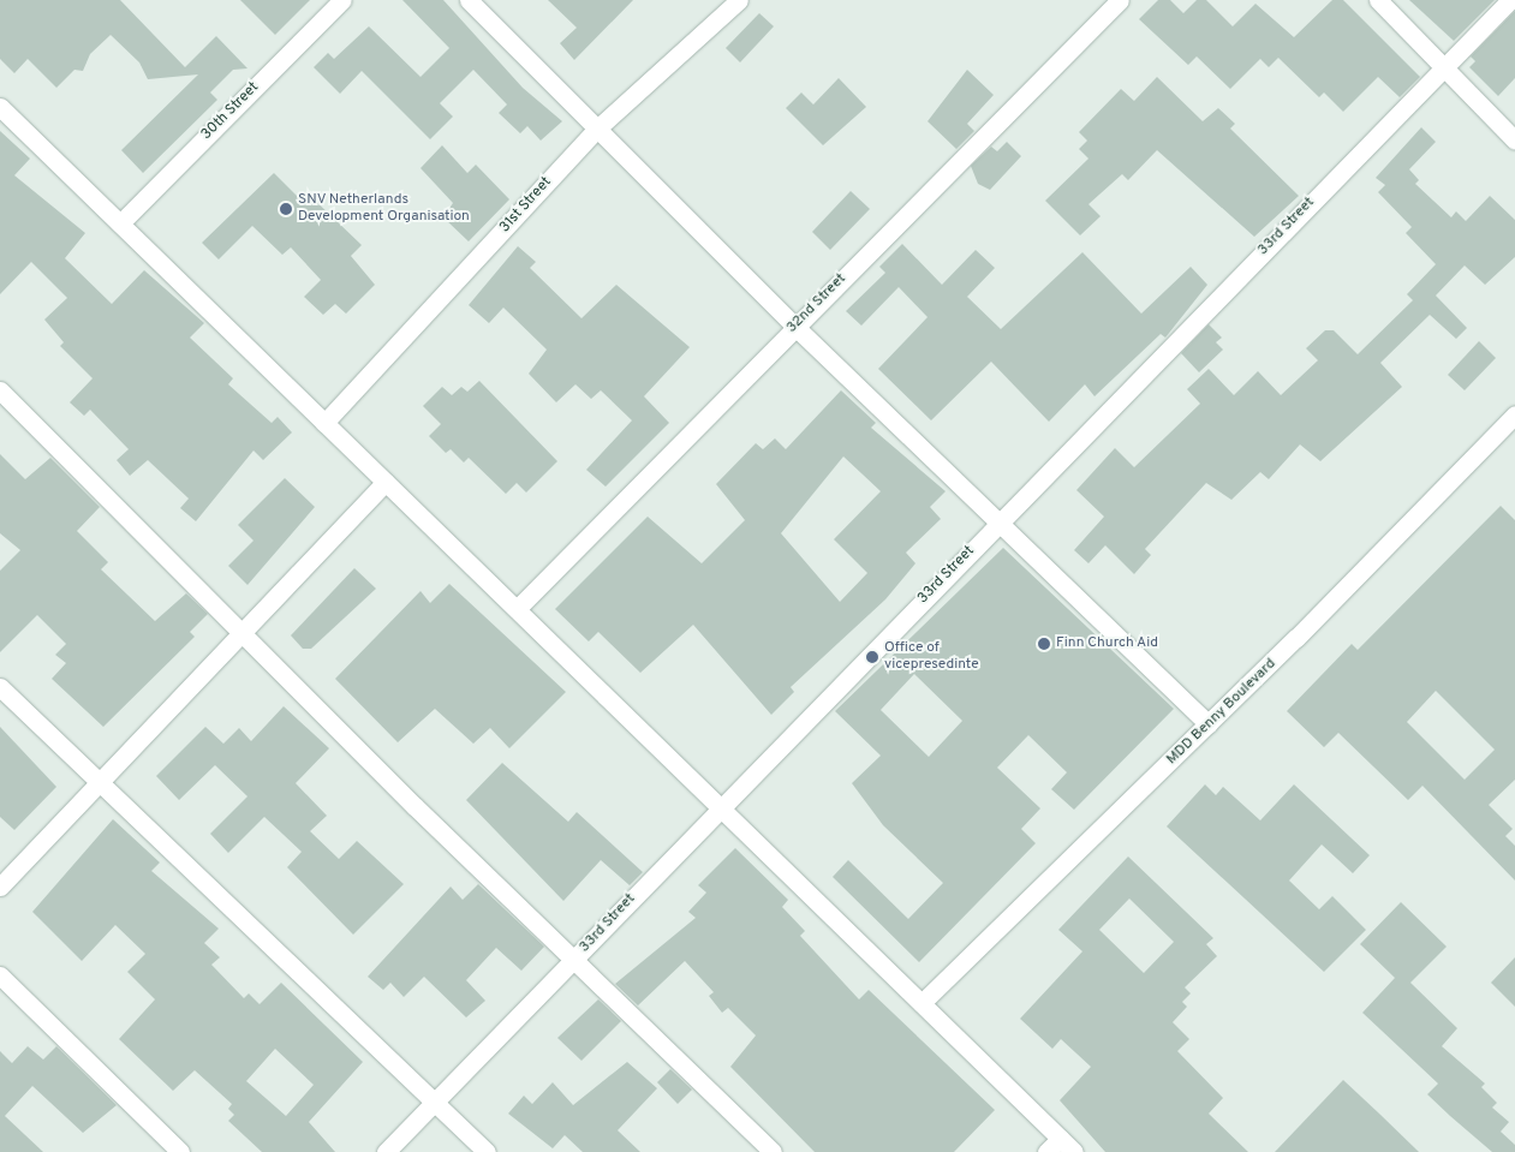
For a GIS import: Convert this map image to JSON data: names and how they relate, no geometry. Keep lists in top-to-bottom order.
{
  "streets": {
    "street": [
      "30th Street",
      "31st Street",
      "33rd Street",
      "32nd Street",
      "MDD Benny Boulevard"
    ]
  },
  "places": ["SNV Netherlands Development Organisation", "Finn Church Aid", "Office of vicepresedinte"]
}
